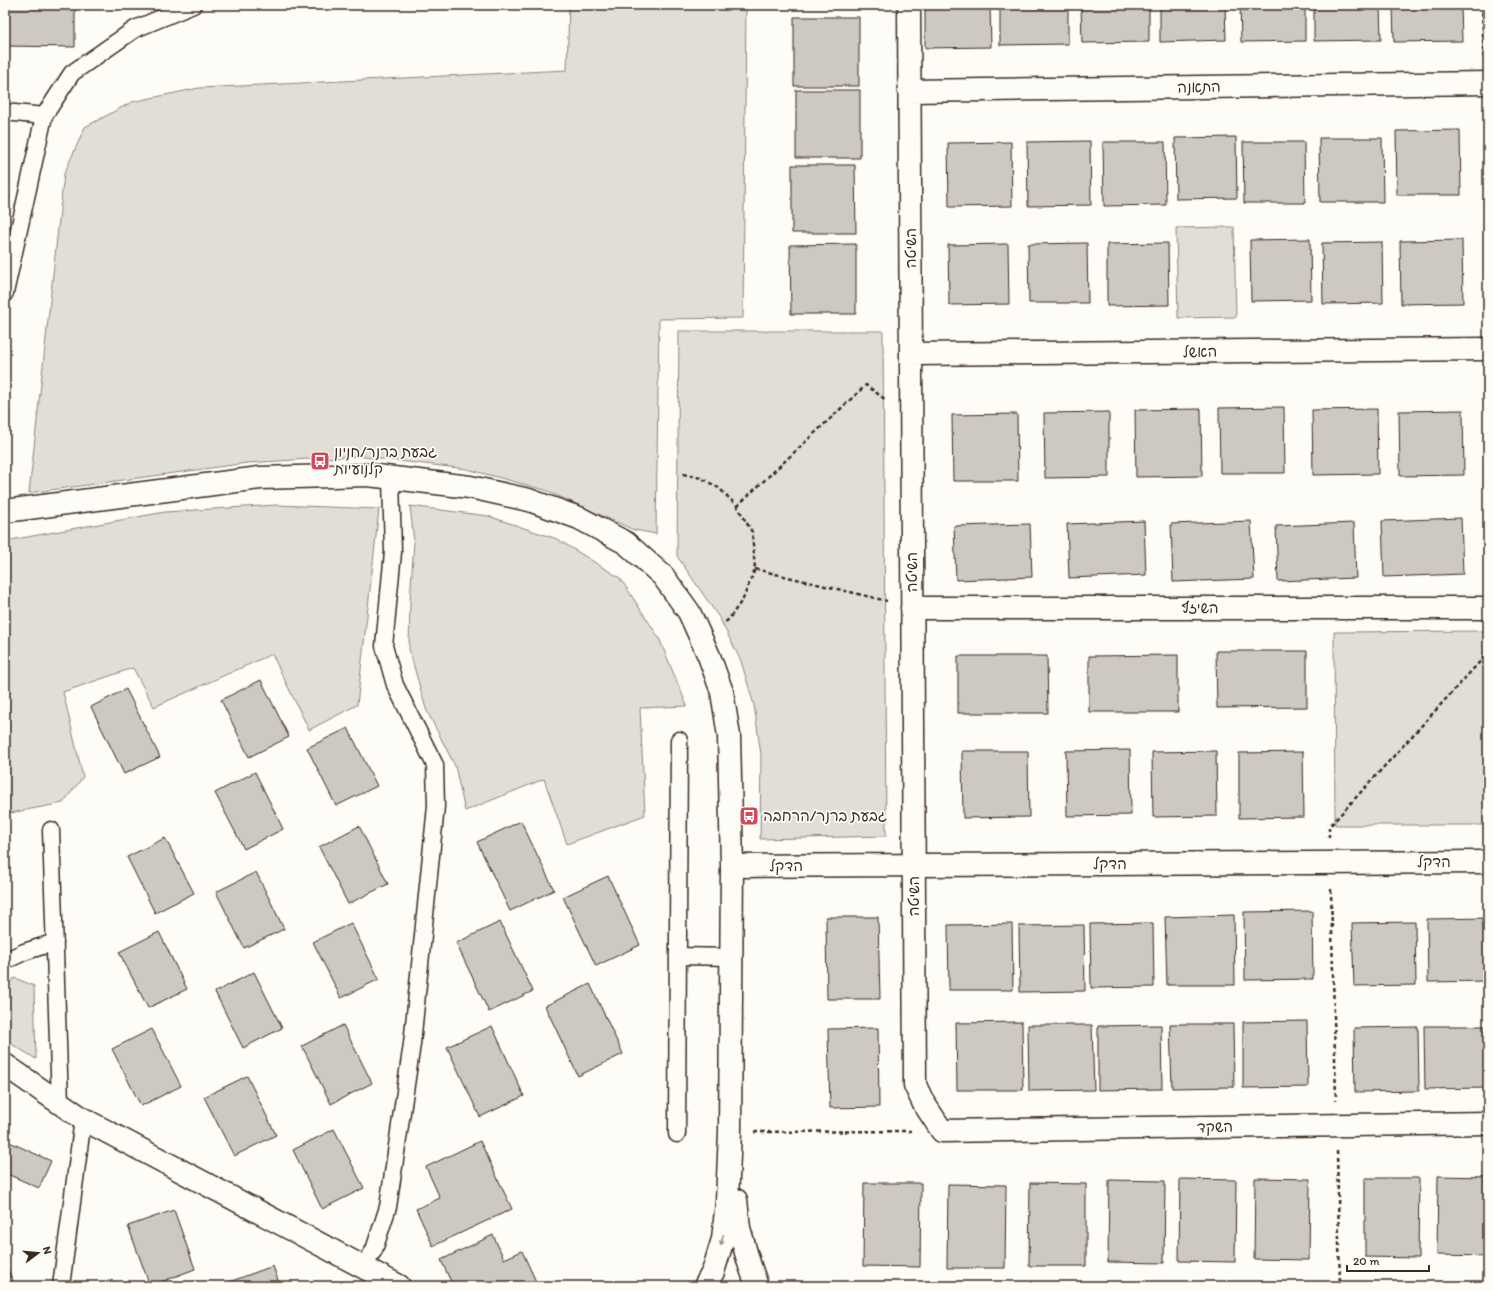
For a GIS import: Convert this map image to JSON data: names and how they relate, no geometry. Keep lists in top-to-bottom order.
{
  "streets": {
    "street": [
      "התאנה",
      "השיטה",
      "האשל",
      "השיזף",
      "הדקל",
      "השקד"
    ]
  },
  "crossings": [
    ["התאנה", "השיטה"],
    ["השיטה", "האשל"],
    ["השיטה", "השיזף"],
    ["השיטה", "הדקל"],
    ["השיטה", "השקד"]
  ],
  "places": {
    "bus stop": ["גבעת ברנר/חניון קלנועיות", "גבעת ברנר/הרחבה"]
  },
  "scale_bar": "20 m",
  "north": "right"
}
